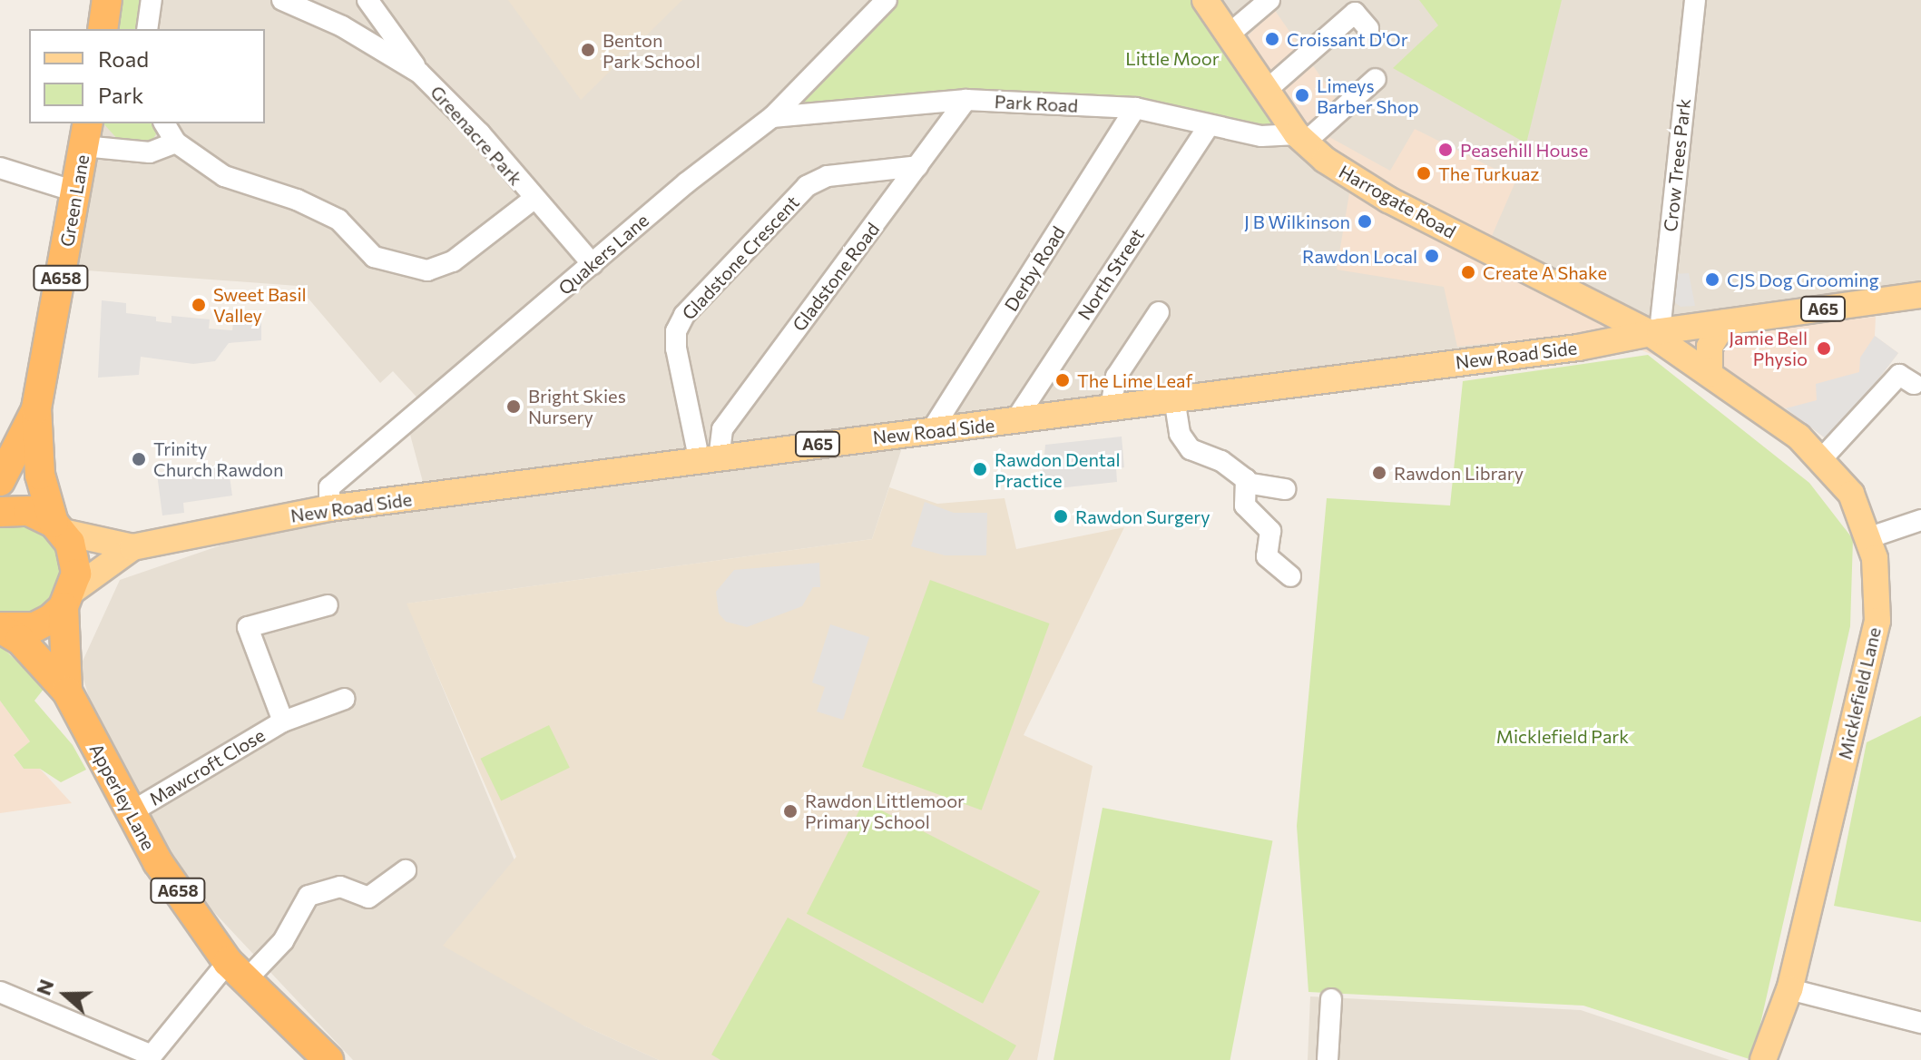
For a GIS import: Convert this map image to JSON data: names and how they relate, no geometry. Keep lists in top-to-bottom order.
{
  "streets": {
    "highway": ["Green Lane", "A658", "Apperley Lane"],
    "main road": [
      "Harrogate Road",
      "A65",
      "New Road Side",
      "Micklefield Lane"
    ],
    "street": [
      "Park Road",
      "Greenacre Park",
      "Crow Trees Park",
      "Quakers Lane",
      "Gladstone Crescent",
      "Derby Road",
      "North Street",
      "Gladstone Road",
      "Mawcroft Close"
    ]
  },
  "crossings": [
    ["Park Road", "Harrogate Road"],
    ["Park Road", "Quakers Lane"],
    ["Park Road", "Derby Road"],
    ["Park Road", "North Street"],
    ["Park Road", "Gladstone Road"],
    ["Greenacre Park", "Quakers Lane"],
    ["Crow Trees Park", "Harrogate Road"],
    ["Crow Trees Park", "A65"],
    ["Crow Trees Park", "New Road Side"],
    ["Crow Trees Park", "Micklefield Lane"],
    ["Green Lane", "A658"],
    ["Green Lane", "New Road Side"],
    ["Harrogate Road", "A65"],
    ["Harrogate Road", "New Road Side"],
    ["Harrogate Road", "Micklefield Lane"],
    ["Quakers Lane", "New Road Side"],
    ["Gladstone Crescent", "Gladstone Road"],
    ["Gladstone Crescent", "New Road Side"],
    ["Derby Road", "New Road Side"],
    ["North Street", "New Road Side"],
    ["Gladstone Road", "New Road Side"],
    ["A658", "New Road Side"],
    ["A658", "Apperley Lane"],
    ["A65", "New Road Side"],
    ["A65", "Micklefield Lane"],
    ["New Road Side", "Micklefield Lane"],
    ["New Road Side", "Apperley Lane"],
    ["Mawcroft Close", "Apperley Lane"]
  ],
  "parks": ["Little Moor", "Micklefield Park"],
  "places": [
    "Croissant D'Or",
    "Benton Park School",
    "Limeys Barber Shop",
    "Peasehill House",
    "The Turkuaz",
    "J B Wilkinson",
    "Rawdon Local",
    "Create A Shake",
    "CJS Dog Grooming",
    "Sweet Basil Valley",
    "Jamie Bell Physio",
    "The Lime Leaf",
    "Bright Skies Nursery",
    "Trinity Church Rawdon",
    "Rawdon Dental Practice",
    "Rawdon Library",
    "Rawdon Surgery",
    "Rawdon Littlemoor Primary School"
  ],
  "legend": ["Road", "Park"],
  "north": "left"
}
